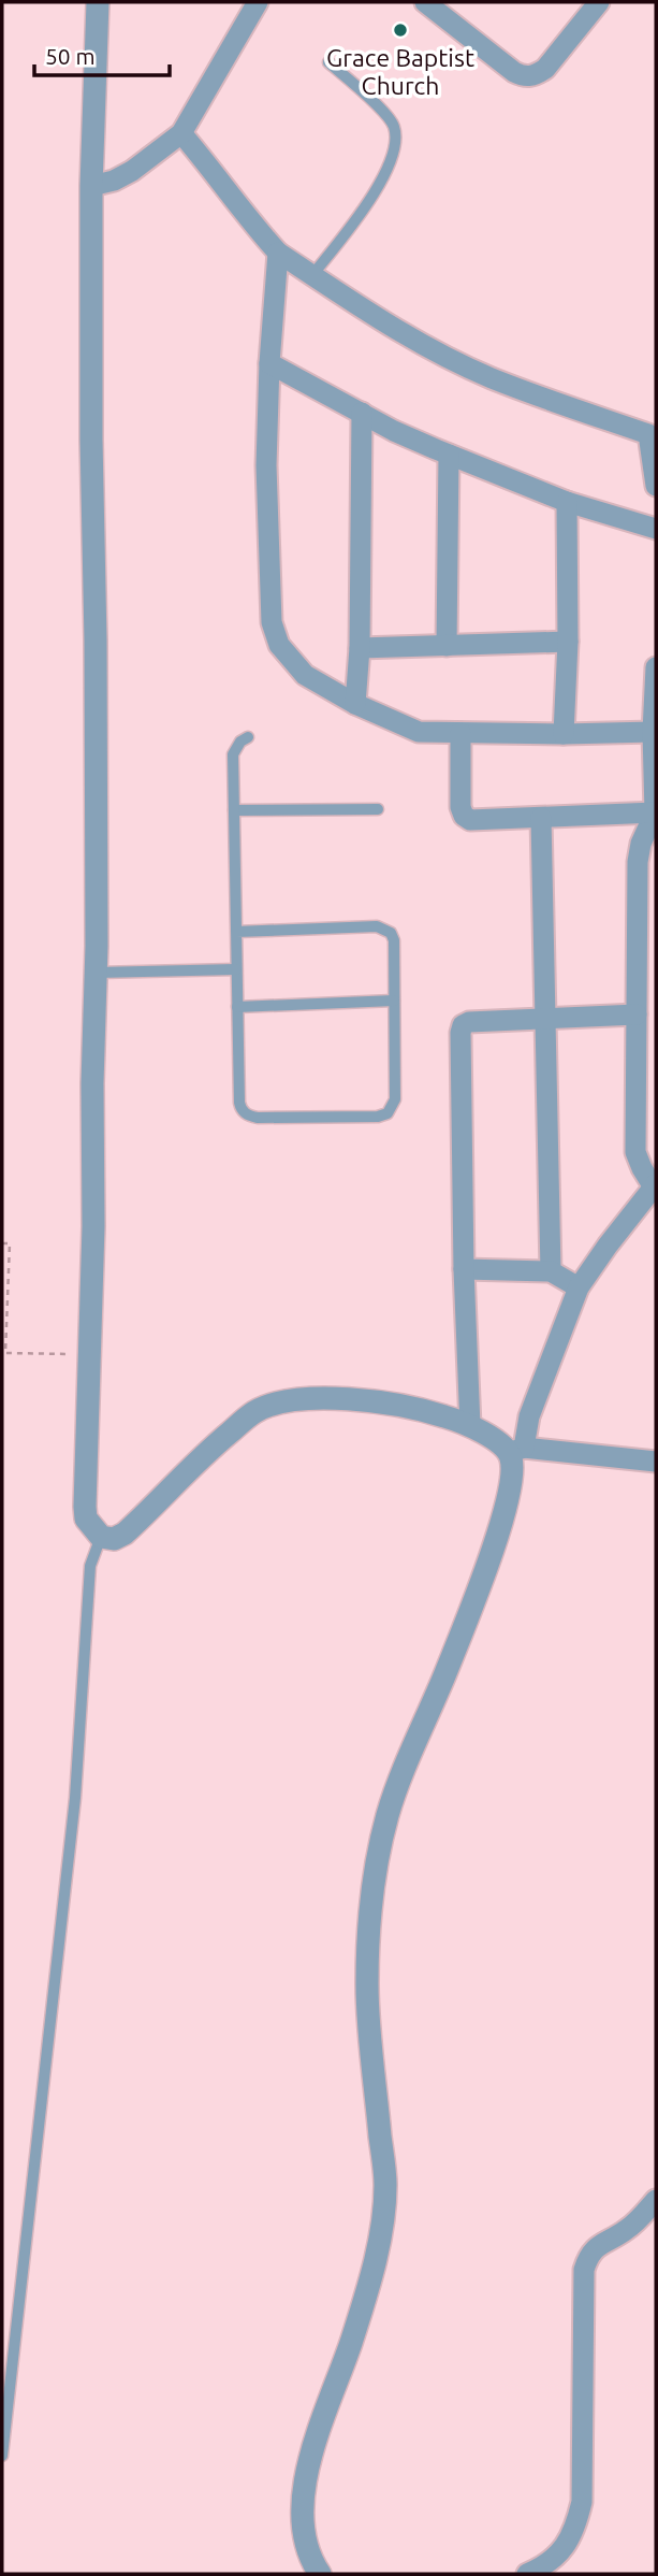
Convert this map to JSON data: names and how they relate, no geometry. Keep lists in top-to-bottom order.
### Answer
{
  "places": ["Grace Baptist Church"],
  "scale_bar": "50 m"
}
